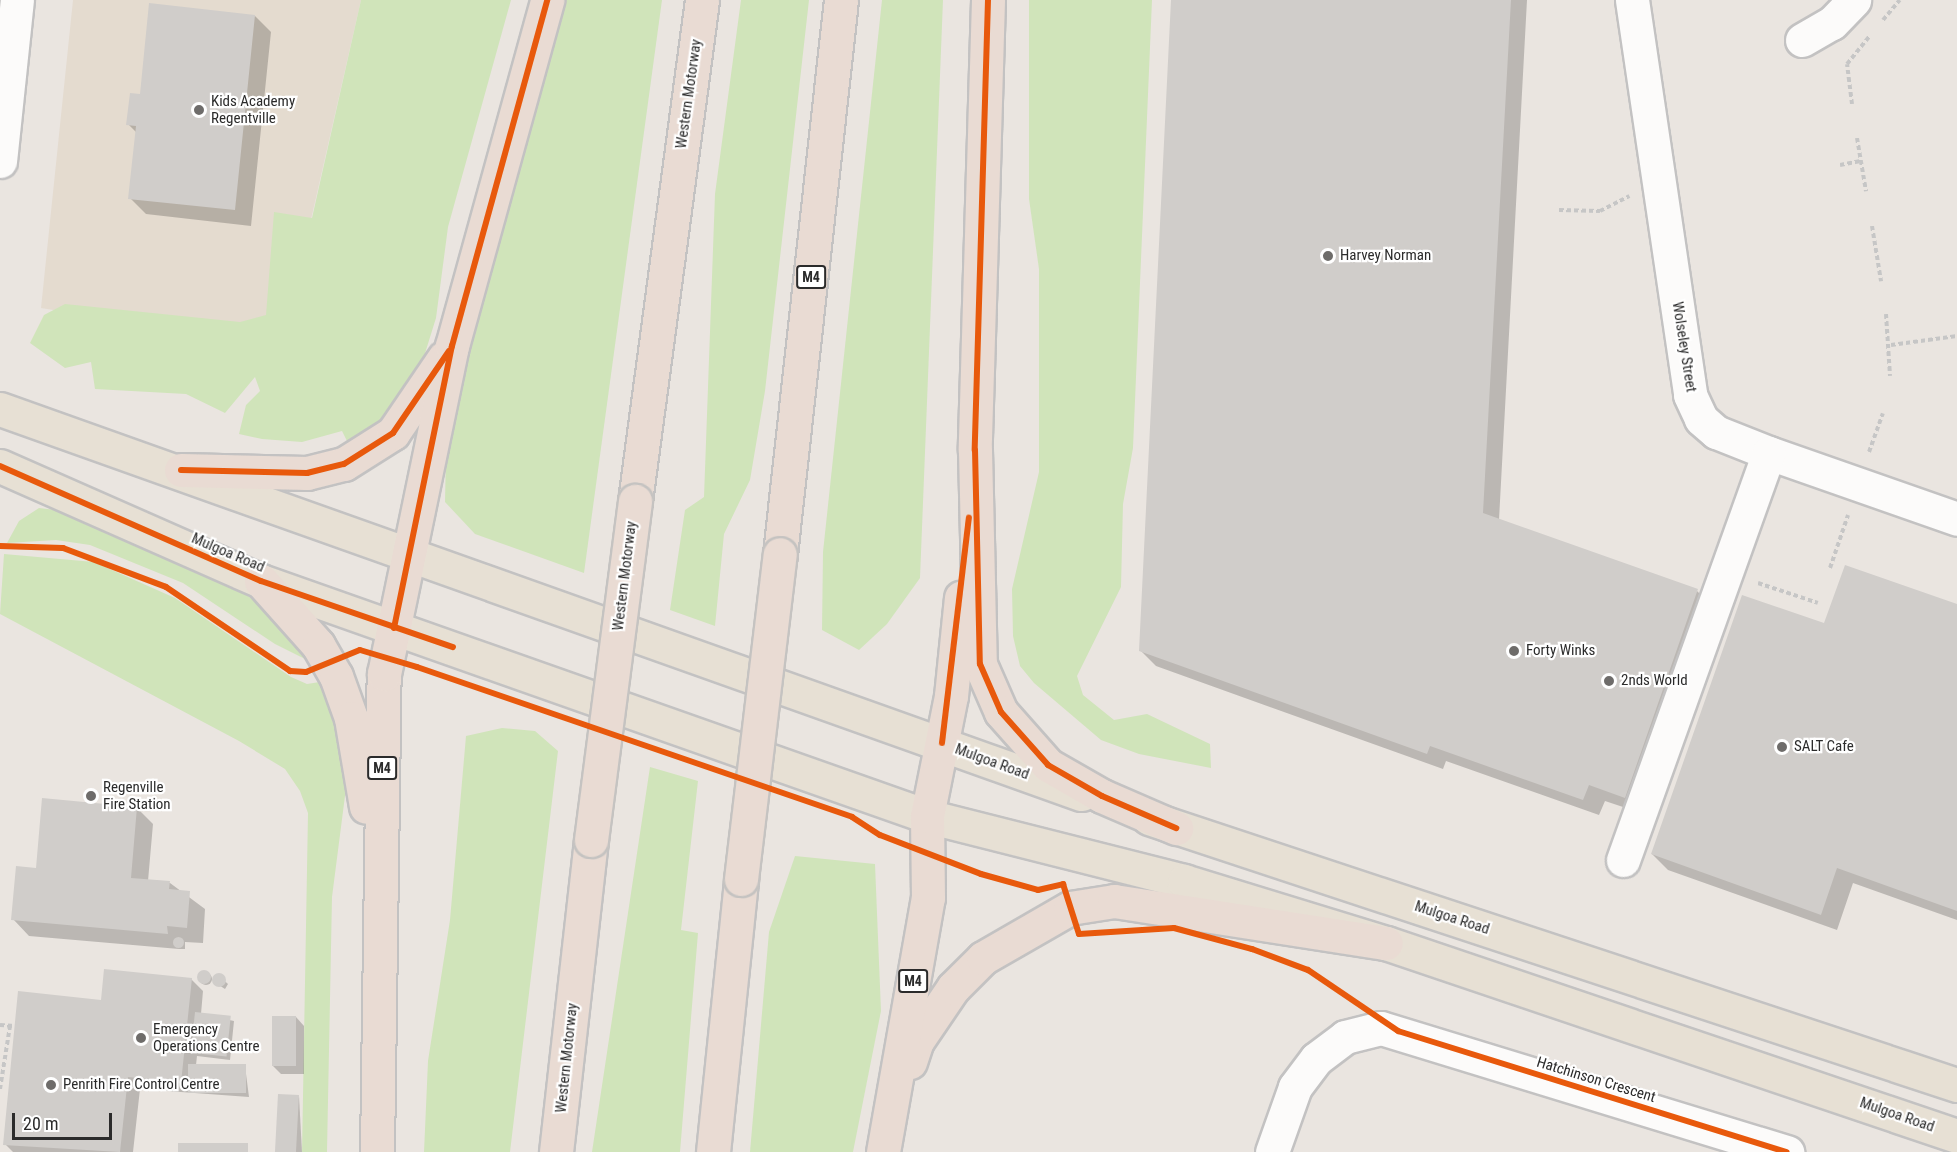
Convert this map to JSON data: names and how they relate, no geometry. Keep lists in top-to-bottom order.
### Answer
{
  "streets": {
    "highway": ["Western Motorway", "M4"],
    "main road": ["Mulgoa Road"],
    "street": ["Wolseley Street", "Hatchinson Crescent"]
  },
  "crossings": [
    ["M4", "Mulgoa Road"]
  ],
  "places": [
    "Kids Academy Regentville",
    "Harvey Norman",
    "Forty Winks",
    "2nds World",
    "SALT Cafe",
    "Regenville Fire Station",
    "Emergency Operations Centre",
    "Penrith Fire Control Centre"
  ],
  "scale_bar": "20 m"
}
